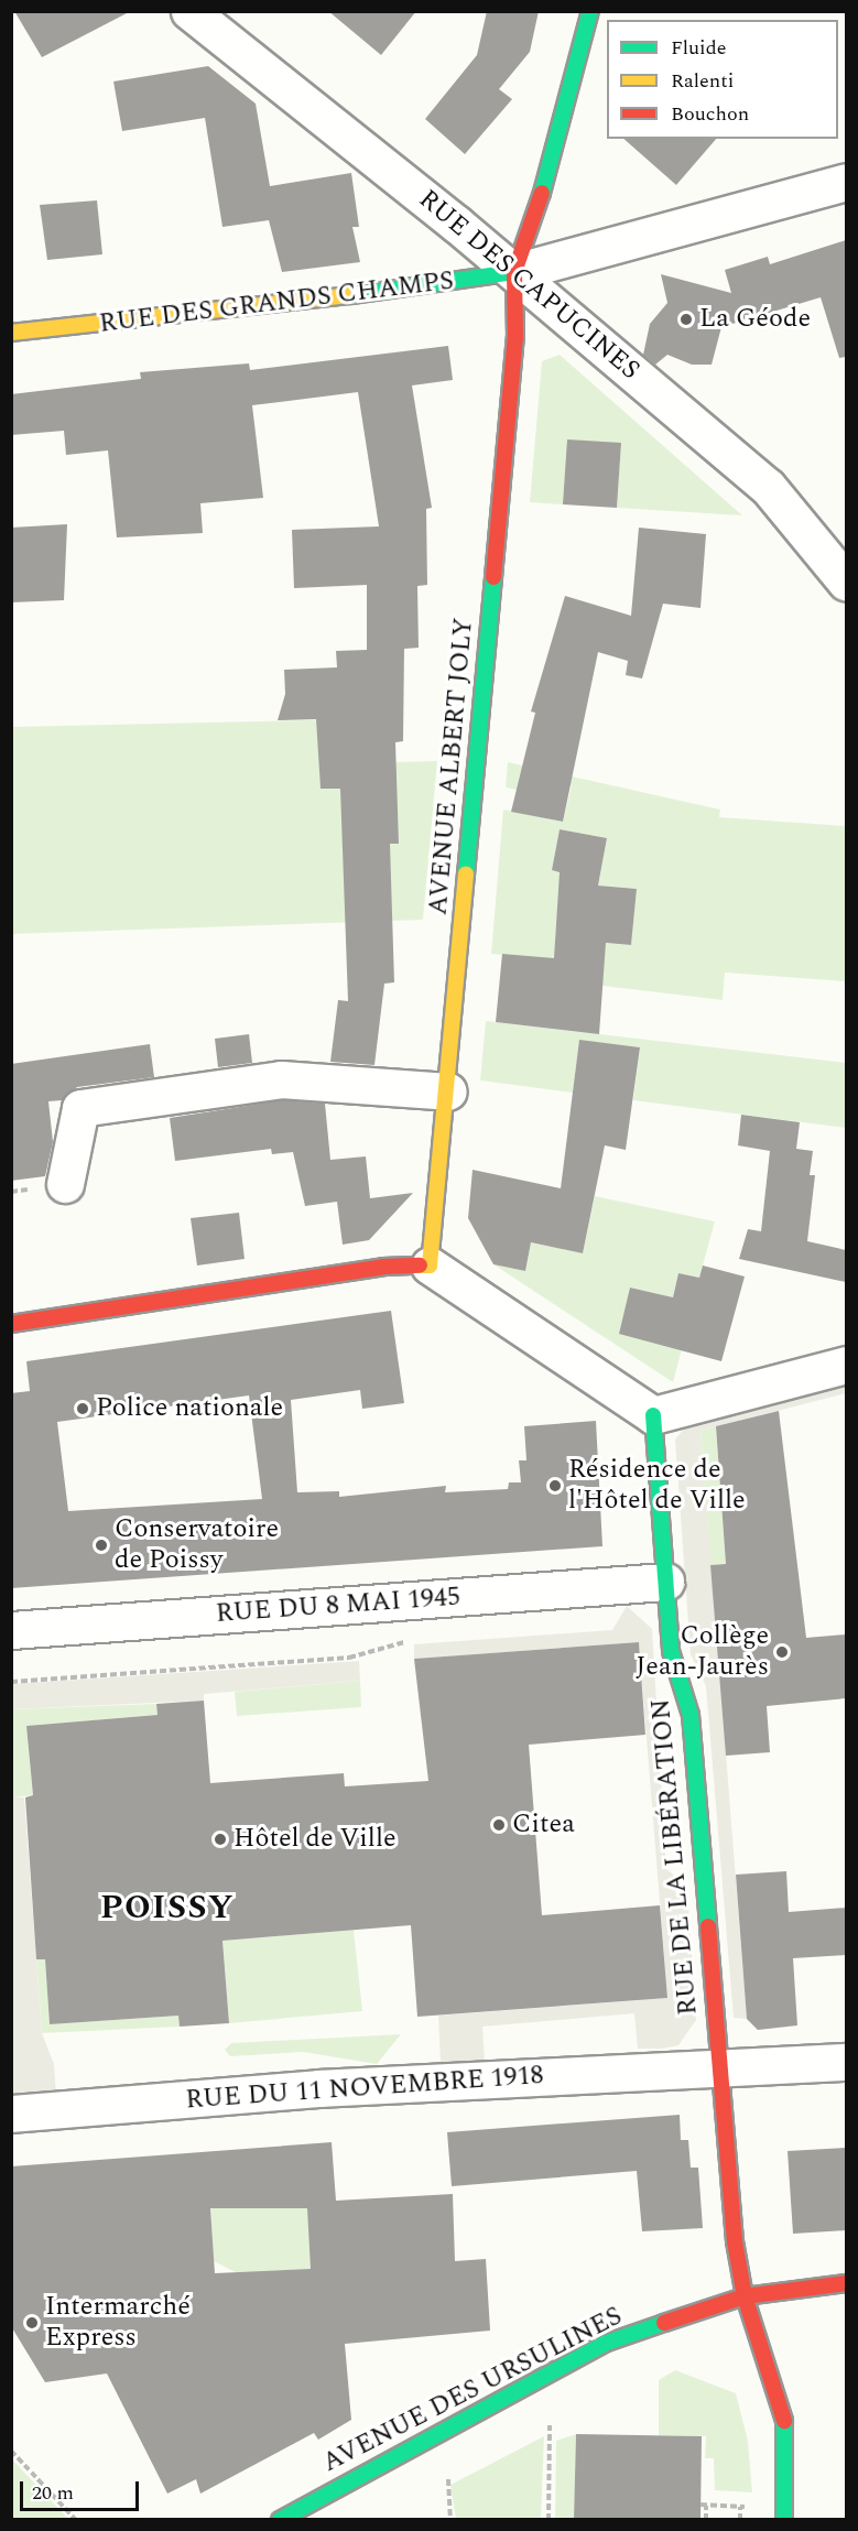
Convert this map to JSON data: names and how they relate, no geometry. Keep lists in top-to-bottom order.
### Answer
{
  "streets": {
    "street": [
      "RUE DES CAPUCINES",
      "RUE DES GRANDS CHAMPS",
      "AVENUE ALBERT JOLY",
      "RUE DU 8 MAI 1945",
      "RUE DE LA LIBÉRATION",
      "RUE DU 11 NOVEMBRE 1918",
      "AVENUE DES URSULINES"
    ]
  },
  "crossings": [
    ["RUE DES CAPUCINES", "RUE DES GRANDS CHAMPS"],
    ["RUE DES CAPUCINES", "AVENUE ALBERT JOLY"],
    ["RUE DES GRANDS CHAMPS", "AVENUE ALBERT JOLY"],
    ["RUE DU 8 MAI 1945", "RUE DE LA LIBÉRATION"],
    ["RUE DE LA LIBÉRATION", "RUE DU 11 NOVEMBRE 1918"],
    ["RUE DE LA LIBÉRATION", "AVENUE DES URSULINES"]
  ],
  "districts": ["POISSY"],
  "places": [
    "La Géode",
    "Police nationale",
    "Résidence de l'Hôtel de Ville",
    "Conservatoire de Poissy",
    "Collège Jean-Jaurès",
    "Citea",
    "Hôtel de Ville",
    "Intermarché Express"
  ],
  "legend": ["Fluide", "Ralenti", "Bouchon"],
  "scale_bar": "20 m"
}
